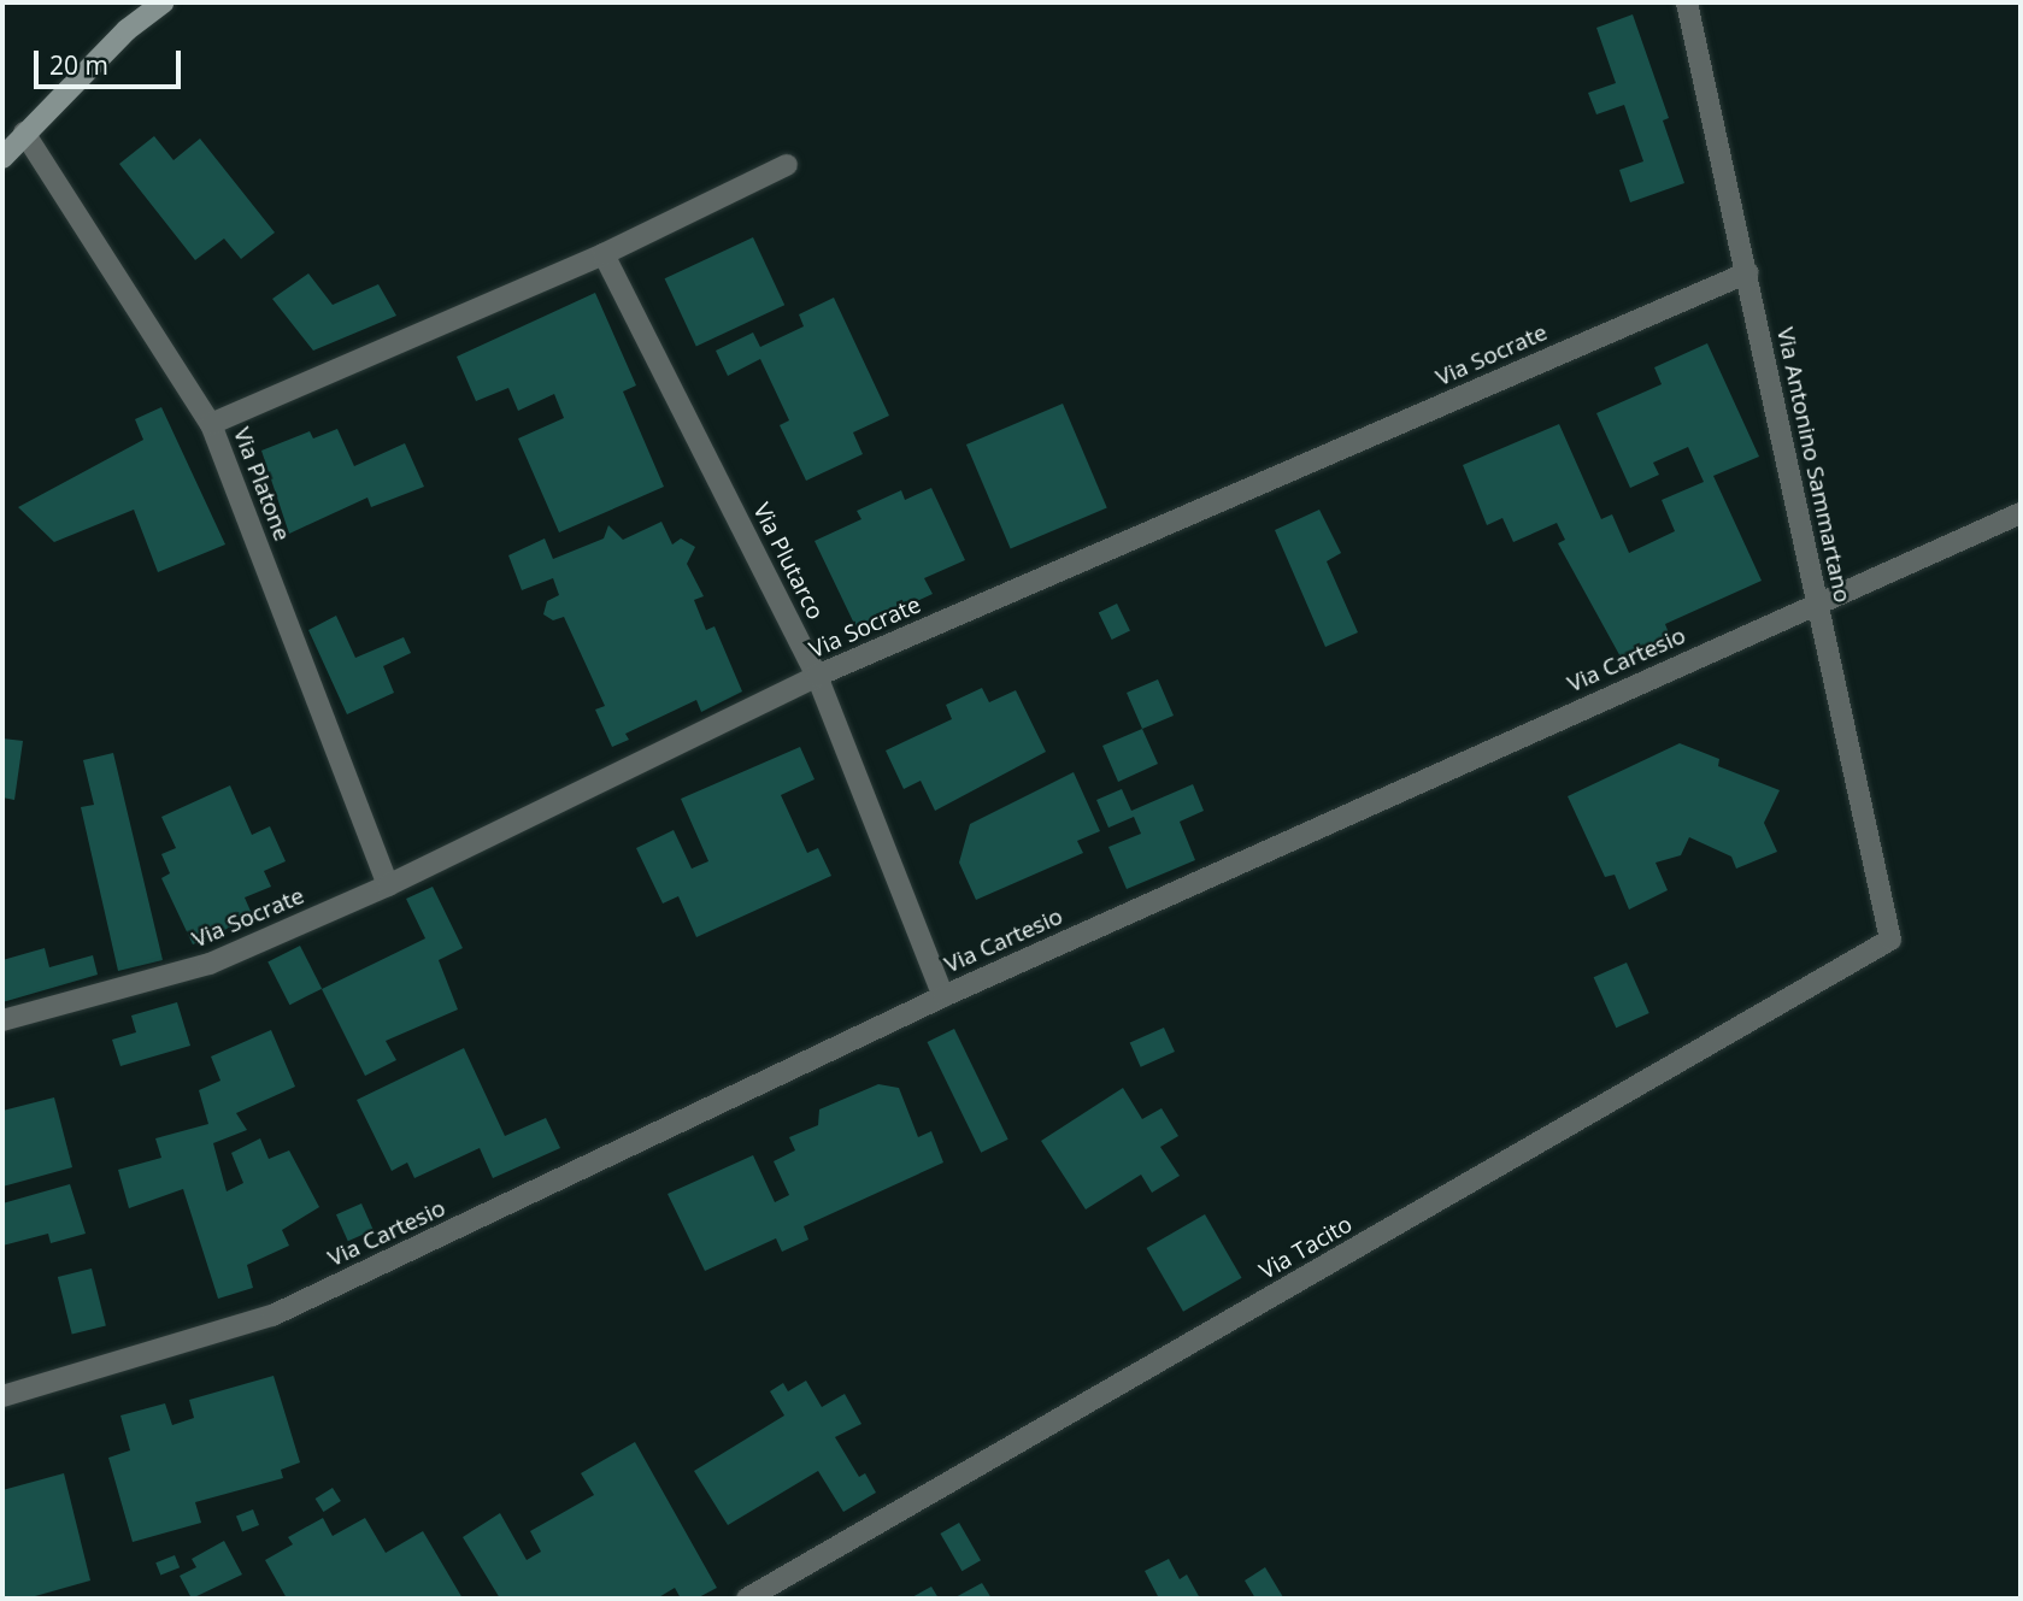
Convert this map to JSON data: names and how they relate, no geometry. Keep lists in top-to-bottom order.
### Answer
{
  "streets": {
    "street": [
      "Via Socrate",
      "Via Antonino Sammartano",
      "Via Platone",
      "Via Plutarco",
      "Via Cartesio",
      "Via Tacito"
    ]
  },
  "crossings": [
    ["Via Socrate", "Via Antonino Sammartano"],
    ["Via Socrate", "Via Platone"],
    ["Via Socrate", "Via Plutarco"],
    ["Via Antonino Sammartano", "Via Cartesio"],
    ["Via Antonino Sammartano", "Via Tacito"],
    ["Via Plutarco", "Via Cartesio"]
  ],
  "scale_bar": "20 m"
}
